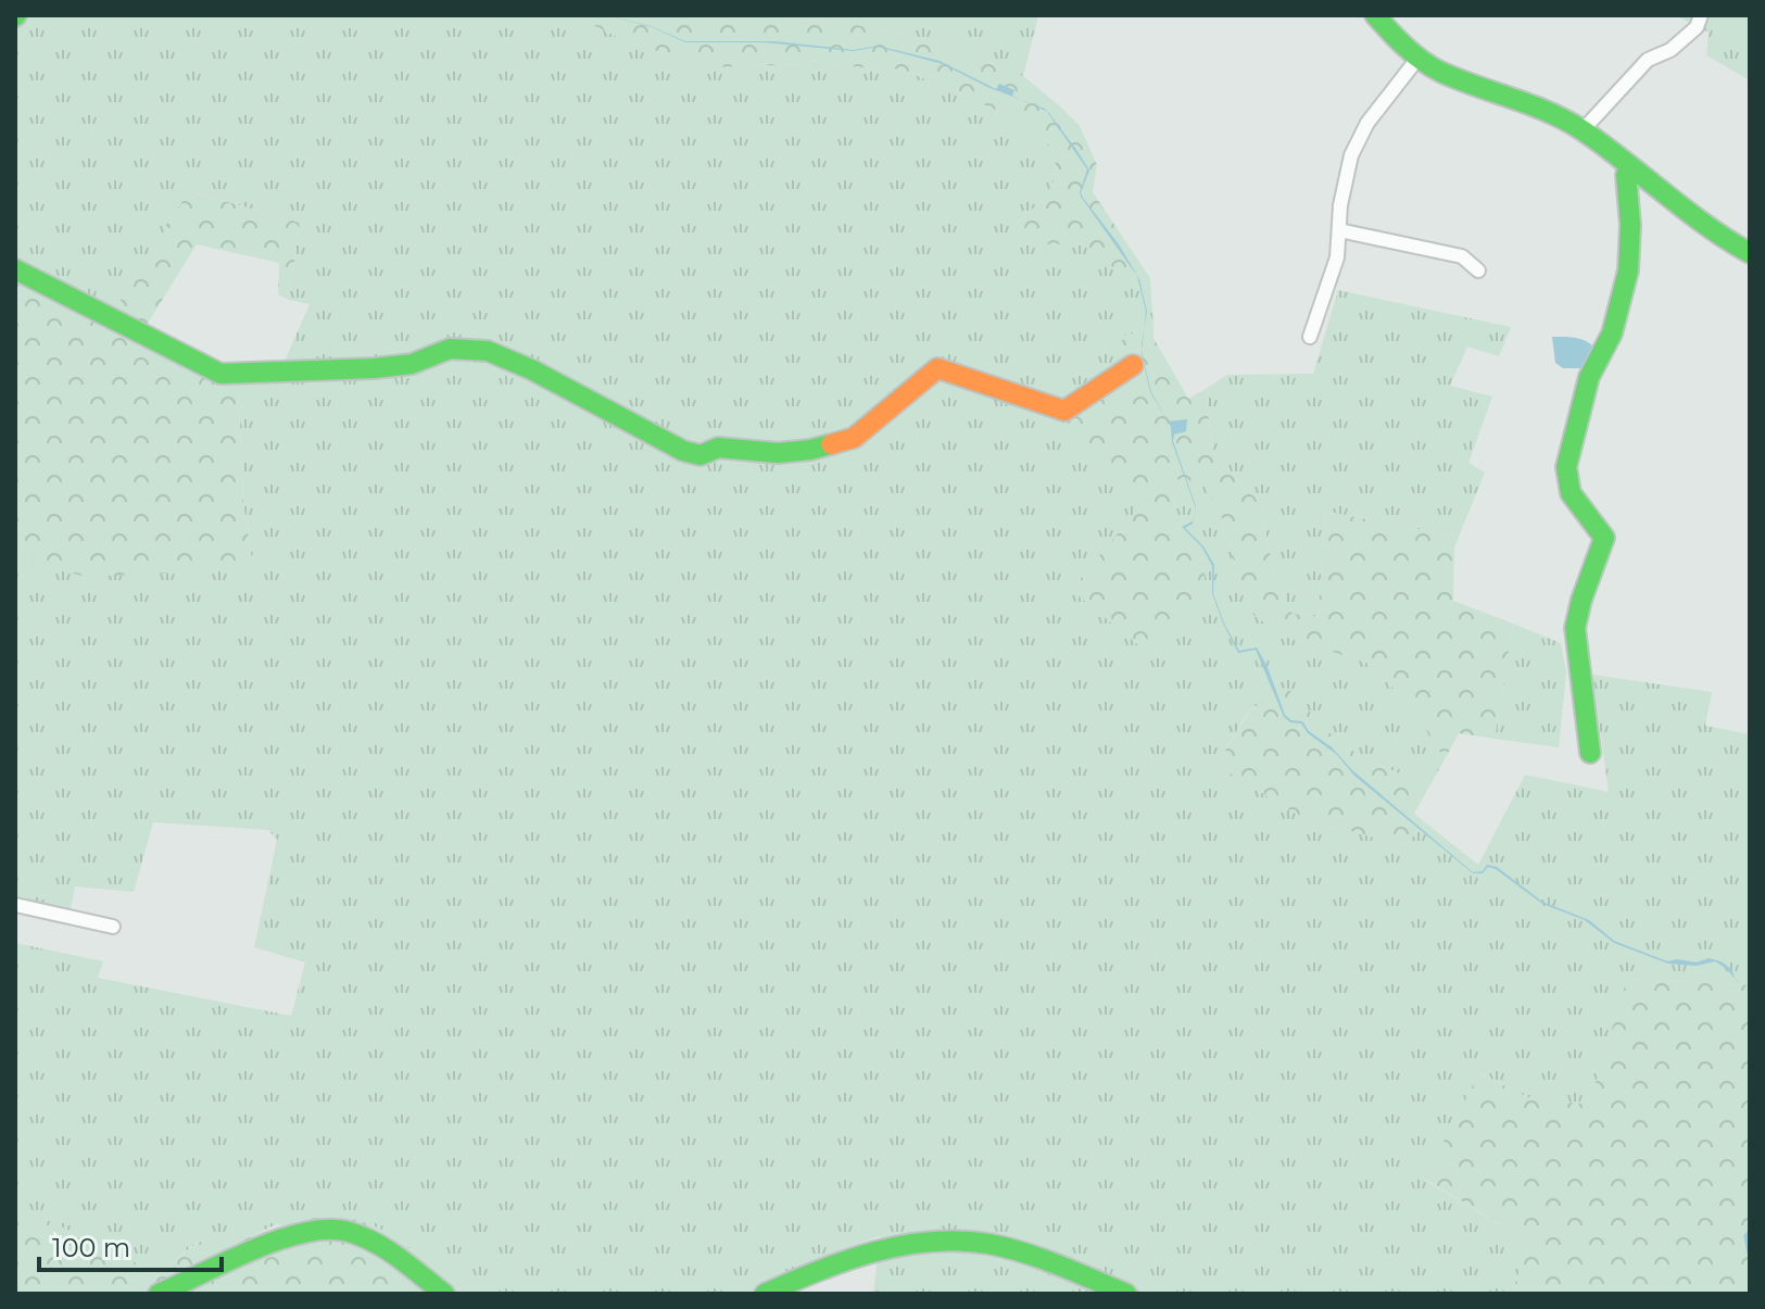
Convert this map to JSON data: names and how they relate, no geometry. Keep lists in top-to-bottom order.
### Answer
{
  "scale_bar": "100 m"
}
